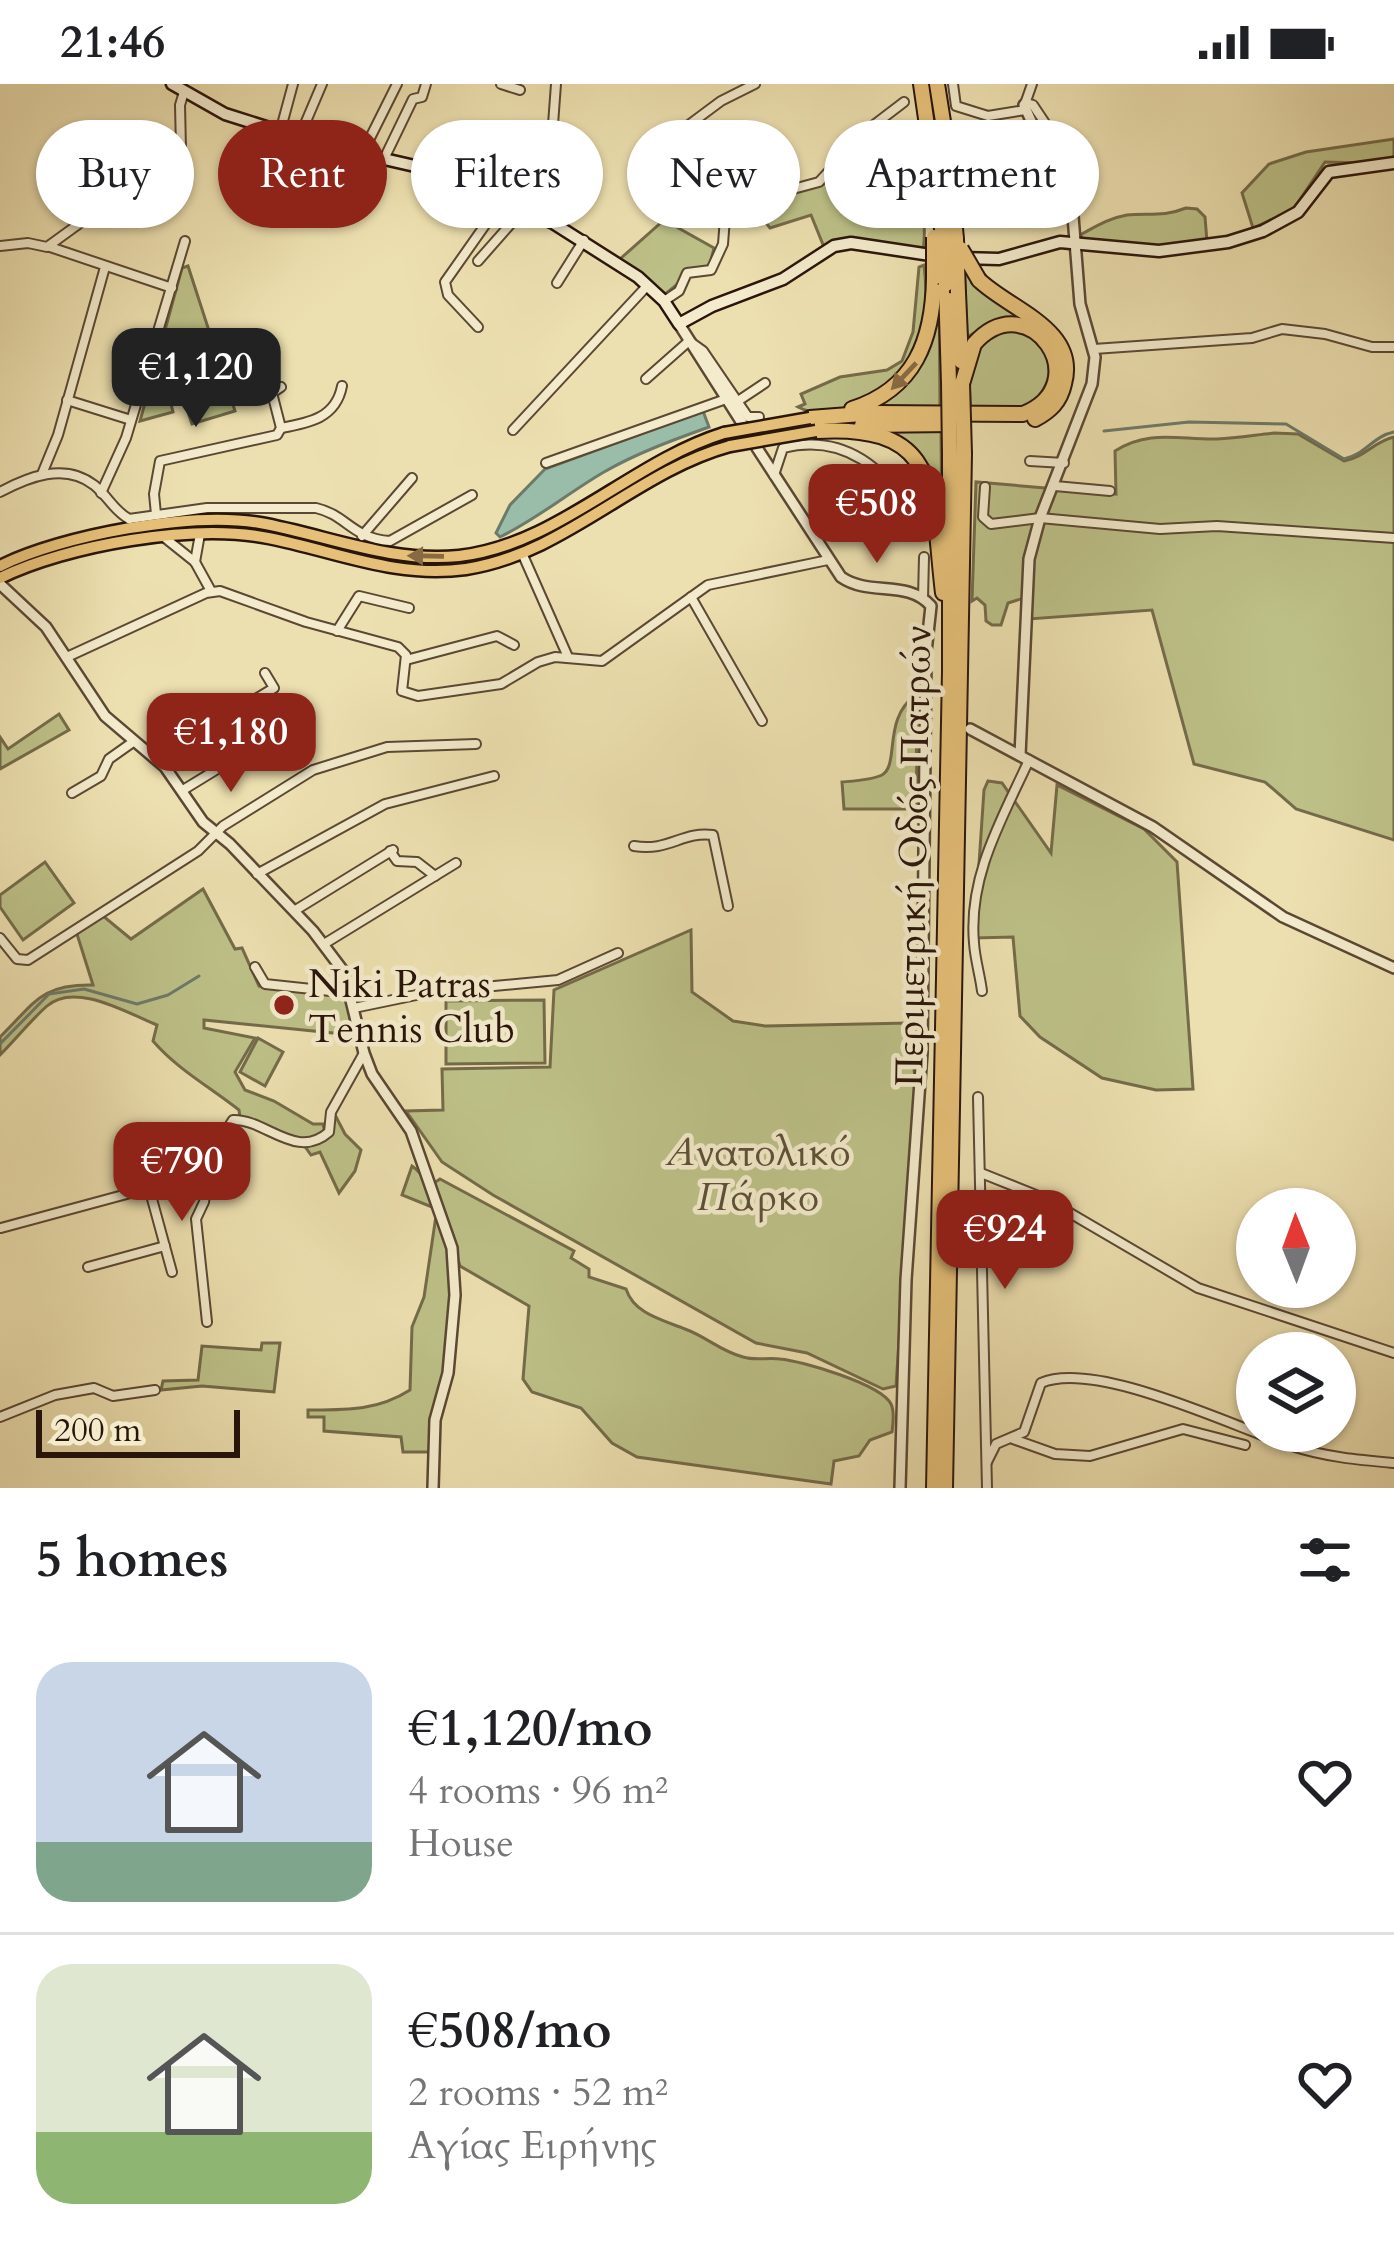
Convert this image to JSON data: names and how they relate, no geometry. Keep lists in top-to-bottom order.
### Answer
{
  "streets": {
    "highway": ["Περιμετρική Οδός Πατρών"]
  },
  "parks": ["Ανατολικό Πάρκο"],
  "places": ["Niki Patras Tennis Club"],
  "scale_bar": "200 m",
  "north": "top",
  "page": {
    "status": "21:46",
    "chip": [
      "Buy",
      "Rent",
      "Filters",
      "New",
      "Apartment"
    ],
    "price": [
      "€1,120",
      "€508",
      "€1,180",
      "€790",
      "€924"
    ],
    "scale": "200 m",
    "heading": "5 homes",
    "list": [
      {
        "name": "€1,120/mo",
        "note": "4 rooms · 96 m² · House"
      },
      {
        "name": "€508/mo",
        "note": "2 rooms · 52 m² · Αγίας Ειρήνης"
      }
    ]
  }
}
